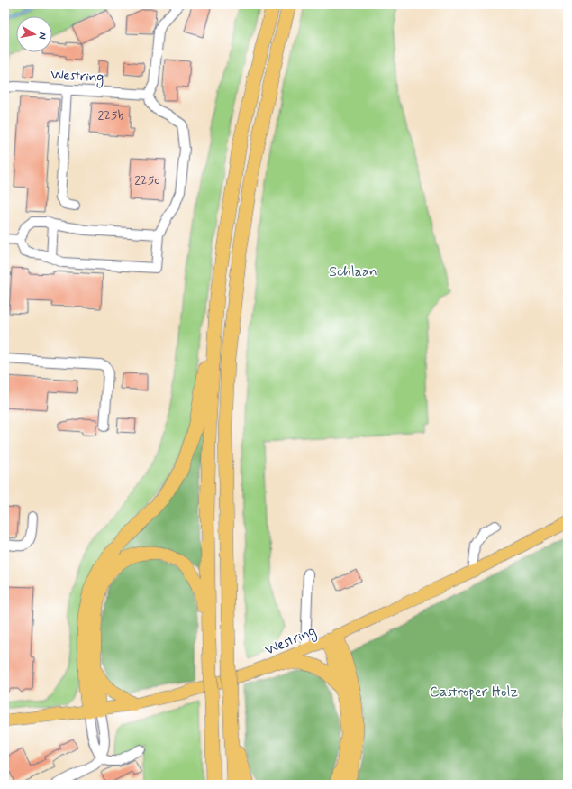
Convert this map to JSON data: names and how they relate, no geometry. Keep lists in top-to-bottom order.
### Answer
{
  "streets": {
    "main road": ["Westring"]
  },
  "parks": ["Schlaan", "Castroper Holz"],
  "house_numbers": ["225b", "225c"],
  "north": "right"
}
